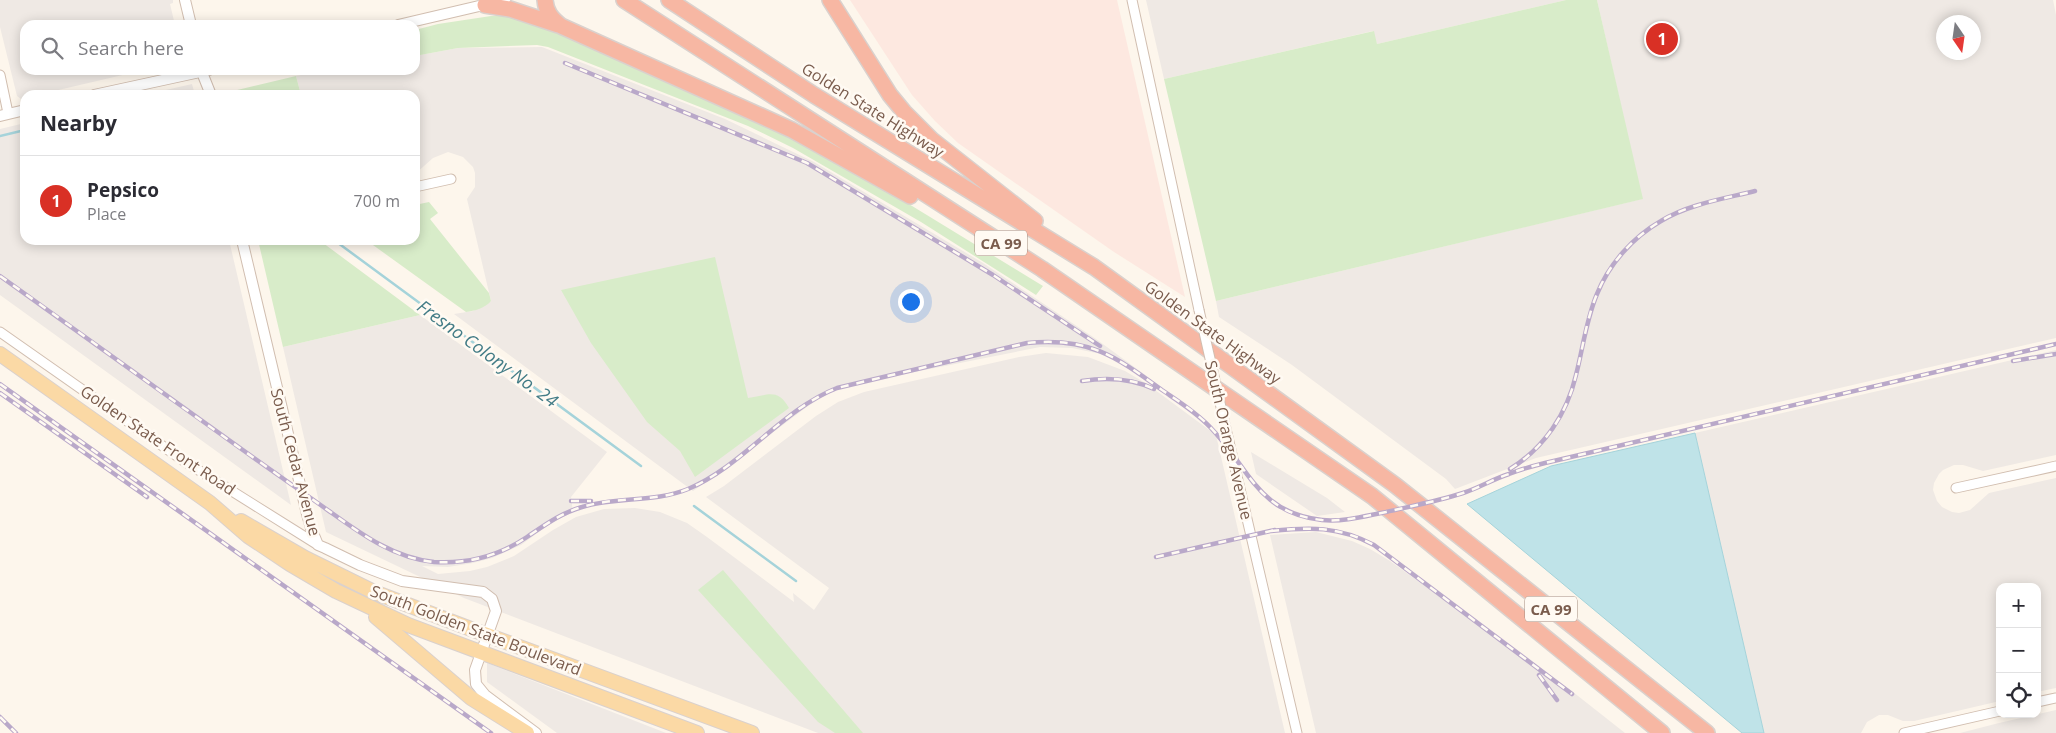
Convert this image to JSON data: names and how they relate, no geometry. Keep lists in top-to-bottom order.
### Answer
{
  "streets": {
    "highway": ["Golden State Highway", "CA 99"],
    "main road": ["South Golden State Boulevard"],
    "street": ["Golden State Front Road", "South Orange Avenue", "South Cedar Avenue"]
  },
  "crossings": [
    ["Golden State Front Road", "South Cedar Avenue"],
    ["South Cedar Avenue", "South Golden State Boulevard"]
  ],
  "water": ["Fresno Colony No. 24"],
  "north": "bottom",
  "page": {
    "search": "Search here",
    "pins": "1",
    "heading": "Nearby",
    "list": [
      {
        "mark": "1",
        "name": "Pepsico",
        "note": "Place",
        "value": "700 m"
      }
    ],
    "map_buttons": ["+", "−"]
  }
}
